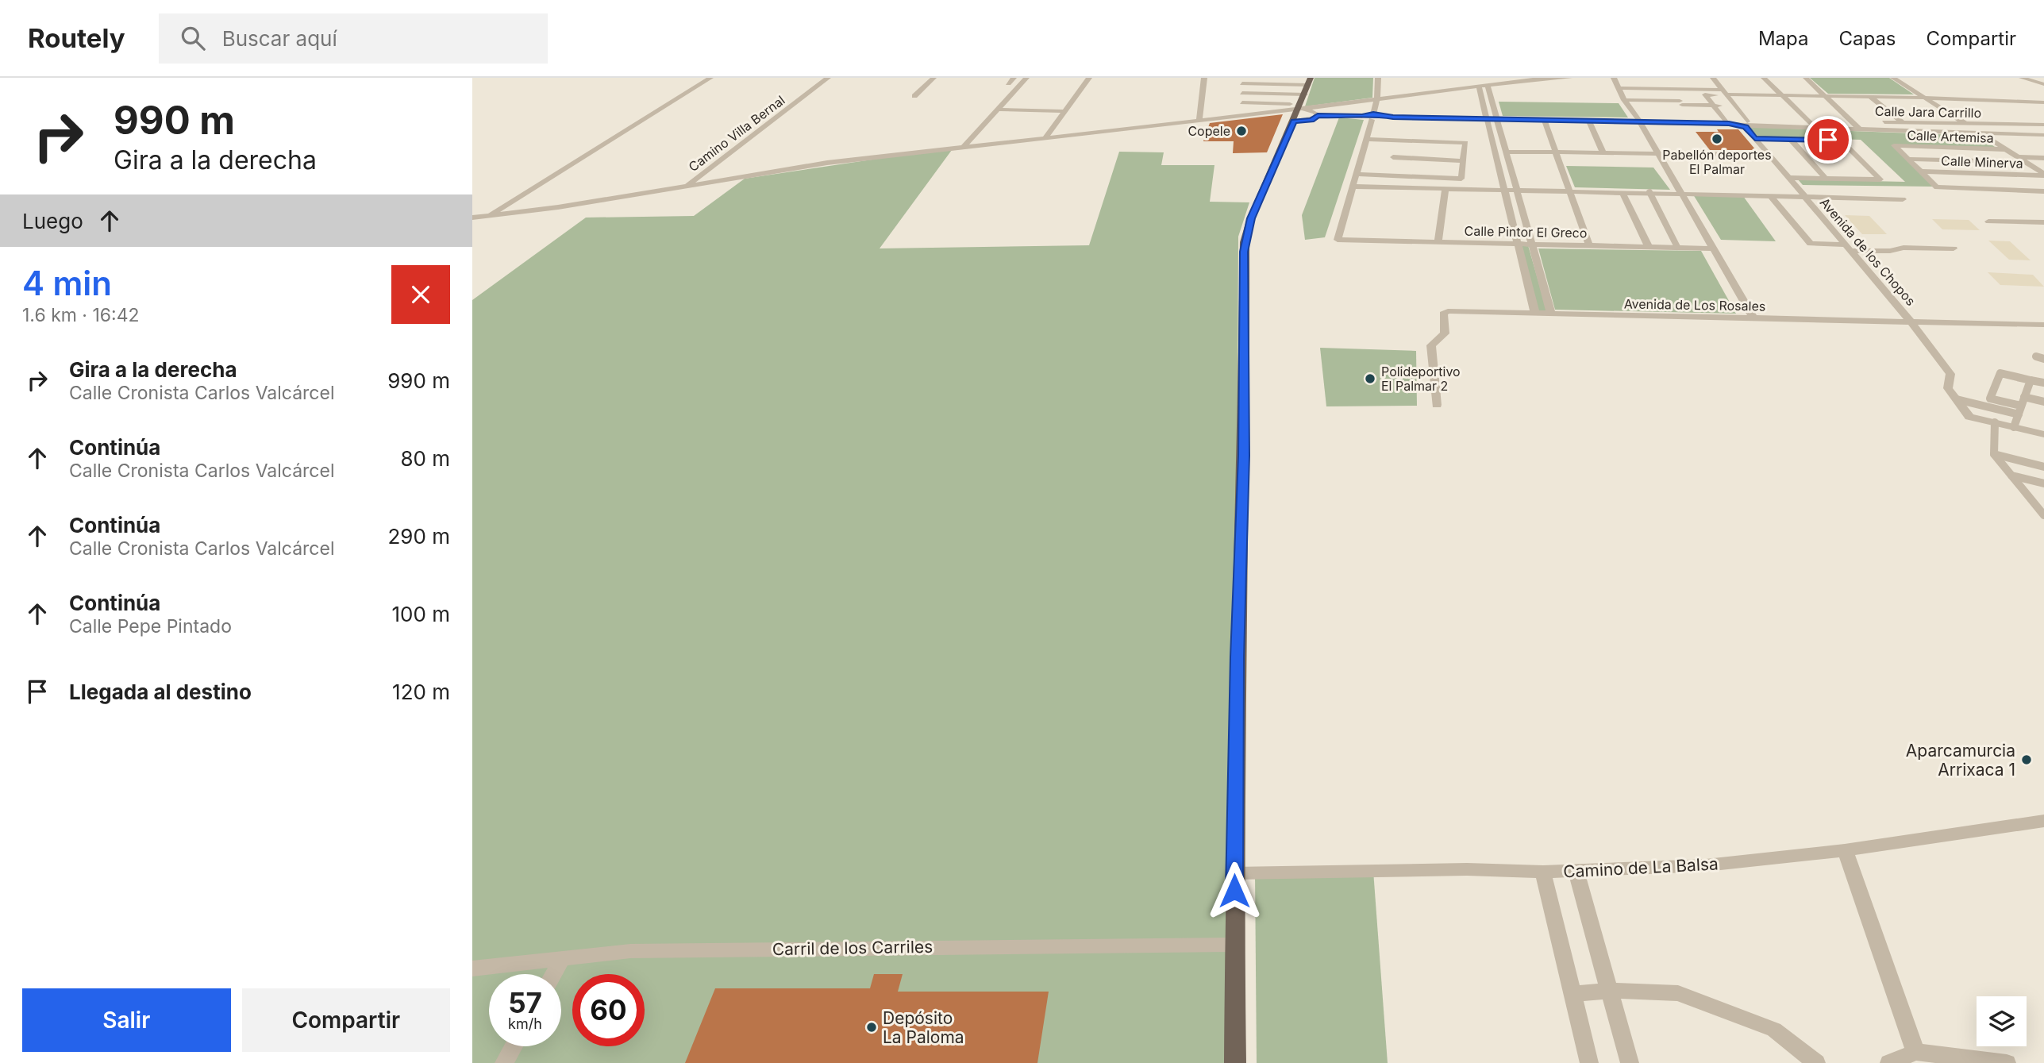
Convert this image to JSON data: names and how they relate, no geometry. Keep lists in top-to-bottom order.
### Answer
{
  "streets": {
    "street": [
      "Calle Jara Carrillo",
      "Camino Villa Bernal",
      "Calle Artemisa",
      "Calle Minerva",
      "Calle Pintor El Greco",
      "Avenida de los Chopos",
      "Avenida de Los Rosales",
      "Camino de La Balsa",
      "Carril de los Carriles"
    ]
  },
  "crossings": [
    ["Calle Jara Carrillo", "Calle Artemisa"],
    ["Calle Jara Carrillo", "Avenida de los Chopos"],
    ["Calle Artemisa", "Avenida de los Chopos"],
    ["Avenida de los Chopos", "Avenida de Los Rosales"]
  ],
  "places": [
    "Copele",
    "Pabellón deportes El Palmar",
    "Polideportivo El Palmar 2",
    "Aparcamurcia Arrixaca 1",
    "Depósito La Paloma"
  ],
  "page": {
    "header": "Routely",
    "search": "Buscar aquí",
    "nav": ["Mapa", "Capas", "Compartir"],
    "turn": ["990 m", "Gira a la derecha"],
    "then": "Luego",
    "heading": ["4 min", "1.6 km · 16:42"],
    "list": [
      {
        "name": "Gira a la derecha",
        "note": "Calle Cronista Carlos Valcárcel",
        "value": "990 m"
      },
      {
        "name": "Continúa",
        "note": "Calle Cronista Carlos Valcárcel",
        "value": "80 m"
      },
      {
        "name": "Continúa",
        "note": "Calle Cronista Carlos Valcárcel",
        "value": "290 m"
      },
      {
        "name": "Continúa",
        "note": "Calle Pepe Pintado",
        "value": "100 m"
      },
      {
        "name": "Llegada al destino",
        "value": "120 m"
      }
    ],
    "speed": "57 km/h",
    "limit": "60",
    "buttons": ["Salir", "Compartir"]
  }
}
